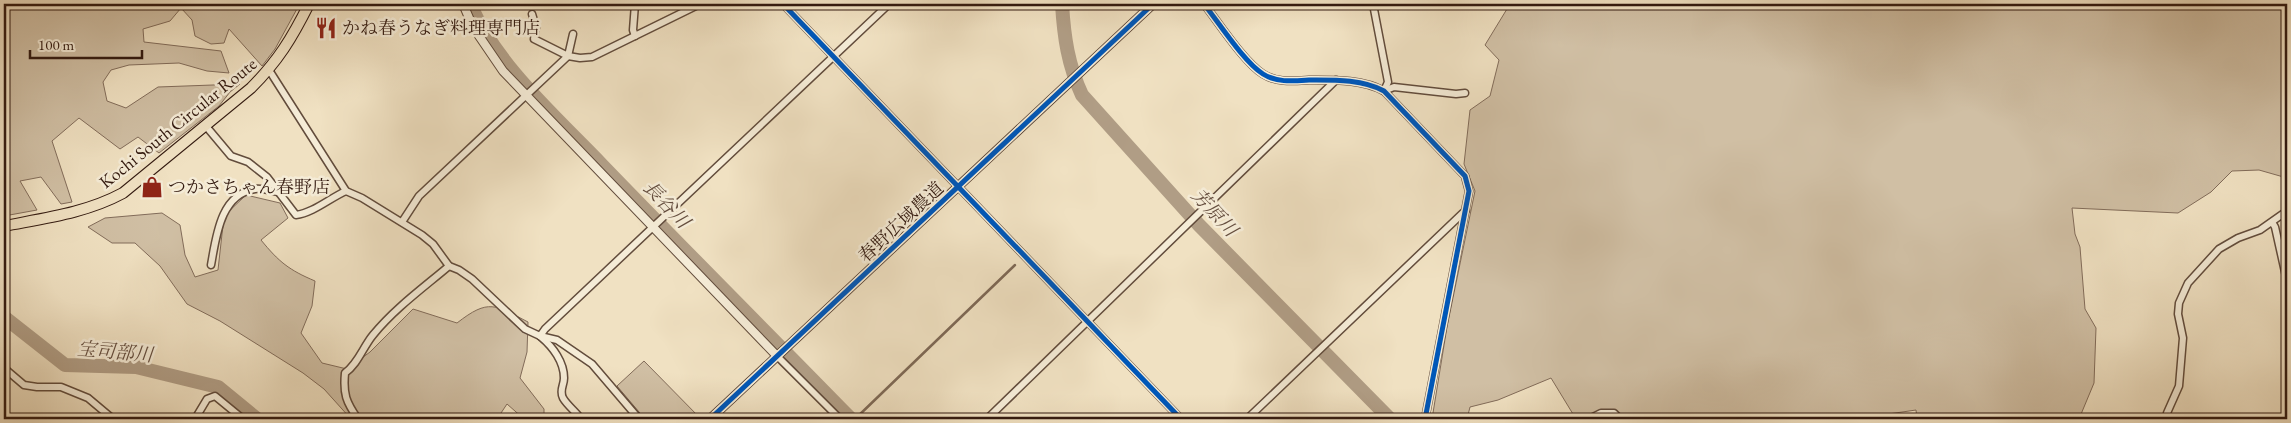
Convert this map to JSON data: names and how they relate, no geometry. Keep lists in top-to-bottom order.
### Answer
{
  "streets": {
    "main road": ["Kochi South Circular Route"],
    "street": ["春野広域農道"]
  },
  "water": ["長谷川", "芳原川", "宝司部川"],
  "places": {
    "restaurant": ["かね春うなぎ料理専門店"],
    "shop": ["つかさちゃん春野店"]
  },
  "scale_bar": "100 m"
}
